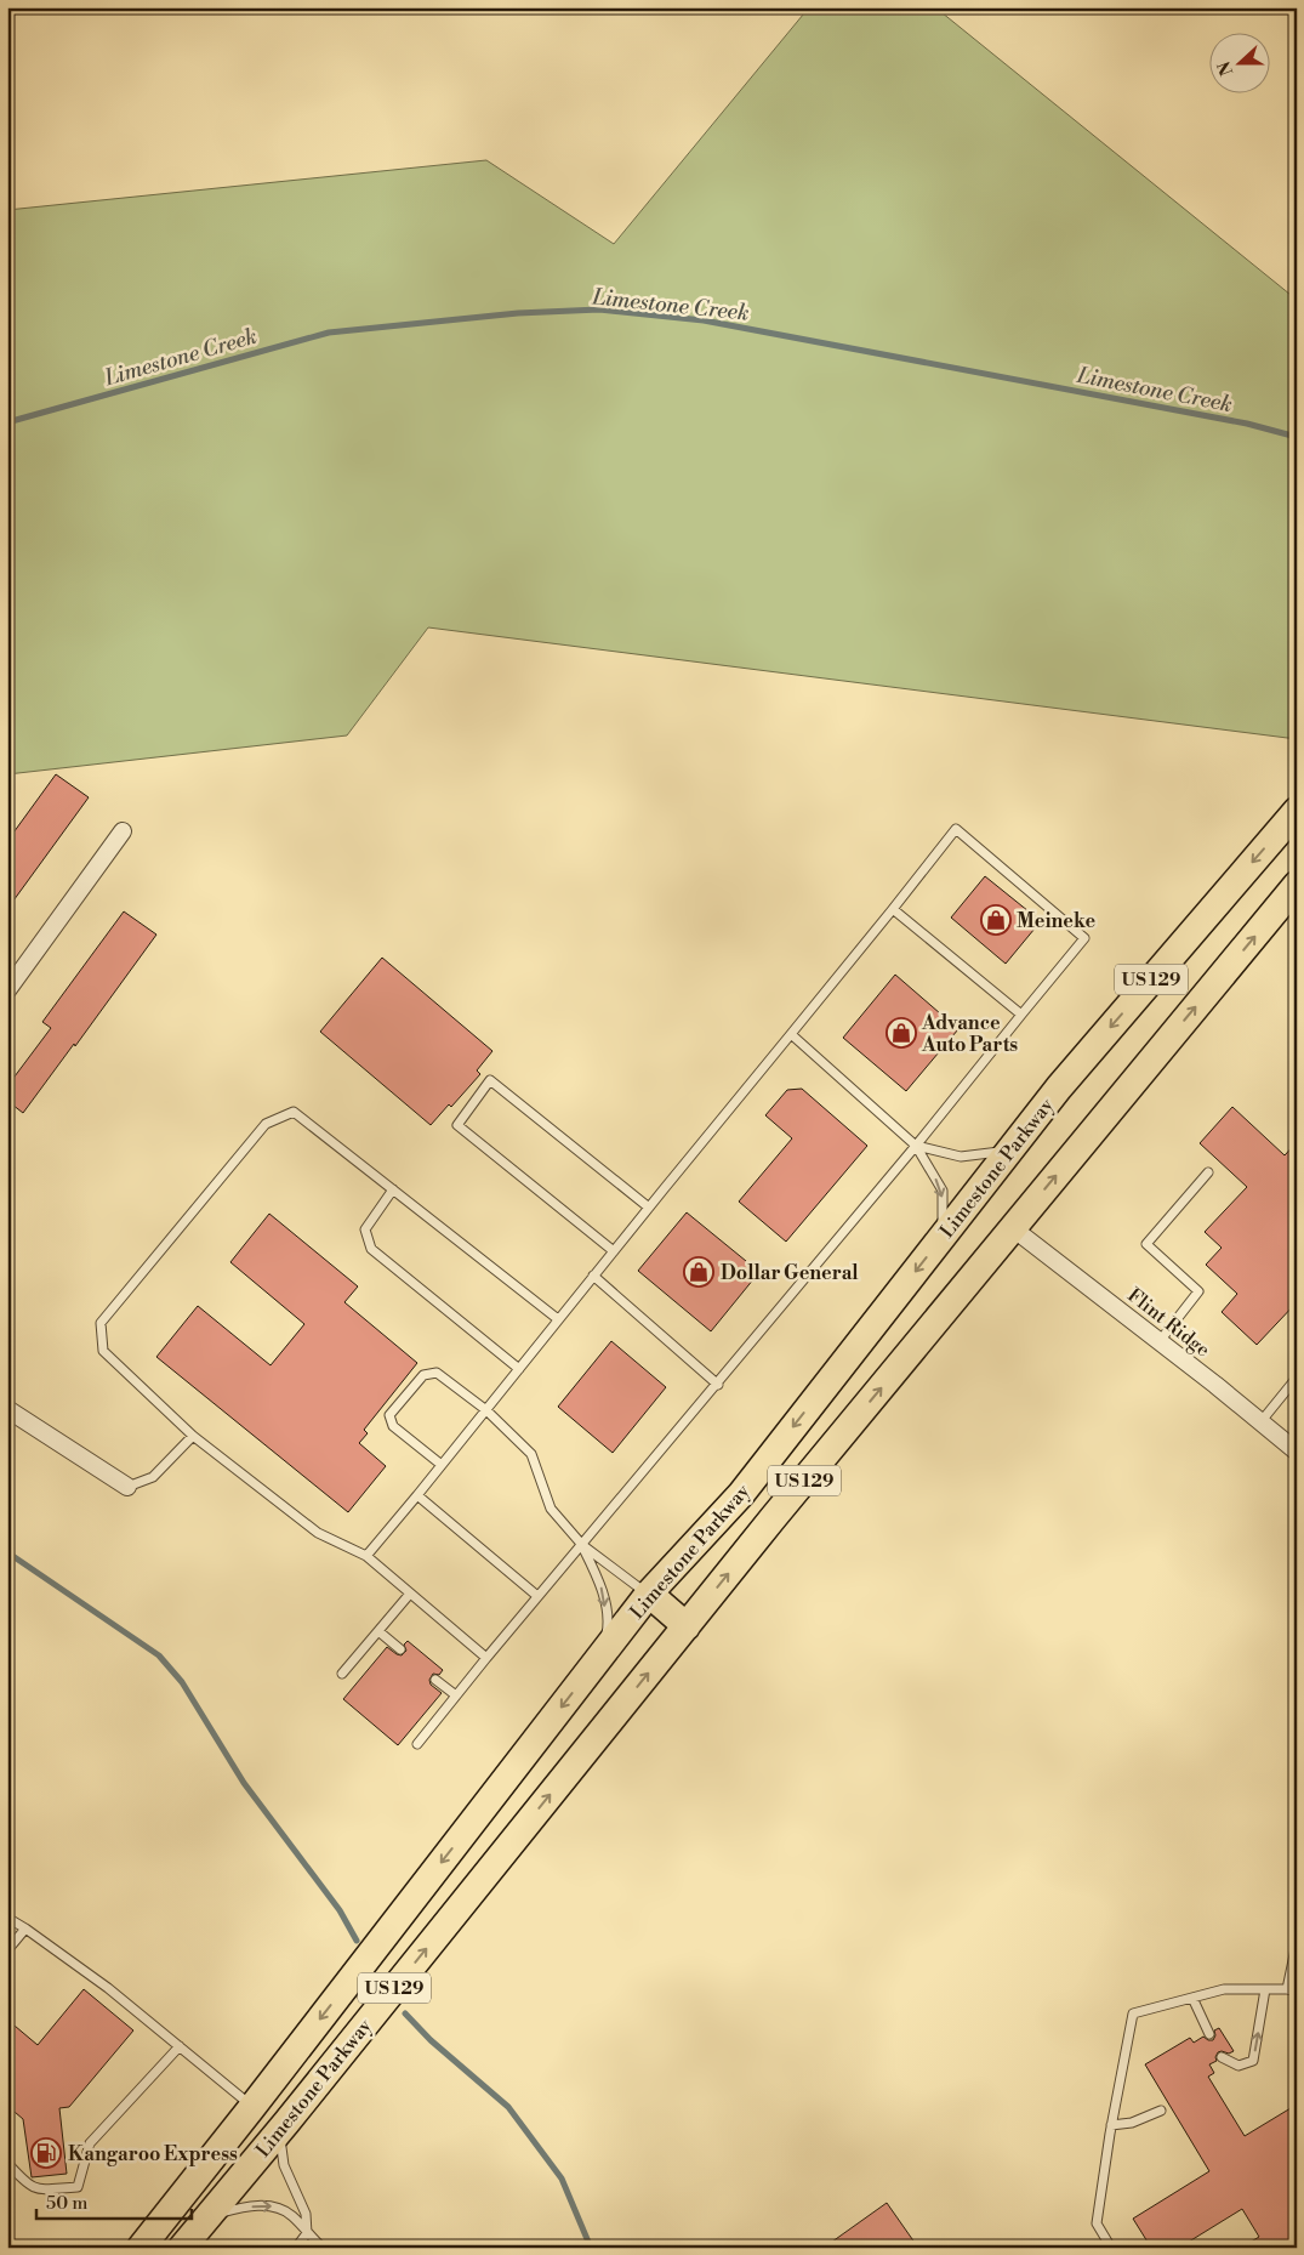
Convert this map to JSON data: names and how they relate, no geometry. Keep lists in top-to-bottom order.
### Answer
{
  "streets": {
    "main road": ["US 129", "Limestone Parkway"],
    "street": ["Flint Ridge"]
  },
  "crossings": [
    ["Limestone Parkway", "Flint Ridge"]
  ],
  "water": ["Limestone Creek"],
  "places": {
    "shop": ["Meineke", "Advance Auto Parts", "Dollar General"],
    "fuel station": ["Kangaroo Express"]
  },
  "scale_bar": "50 m",
  "north": "left"
}
